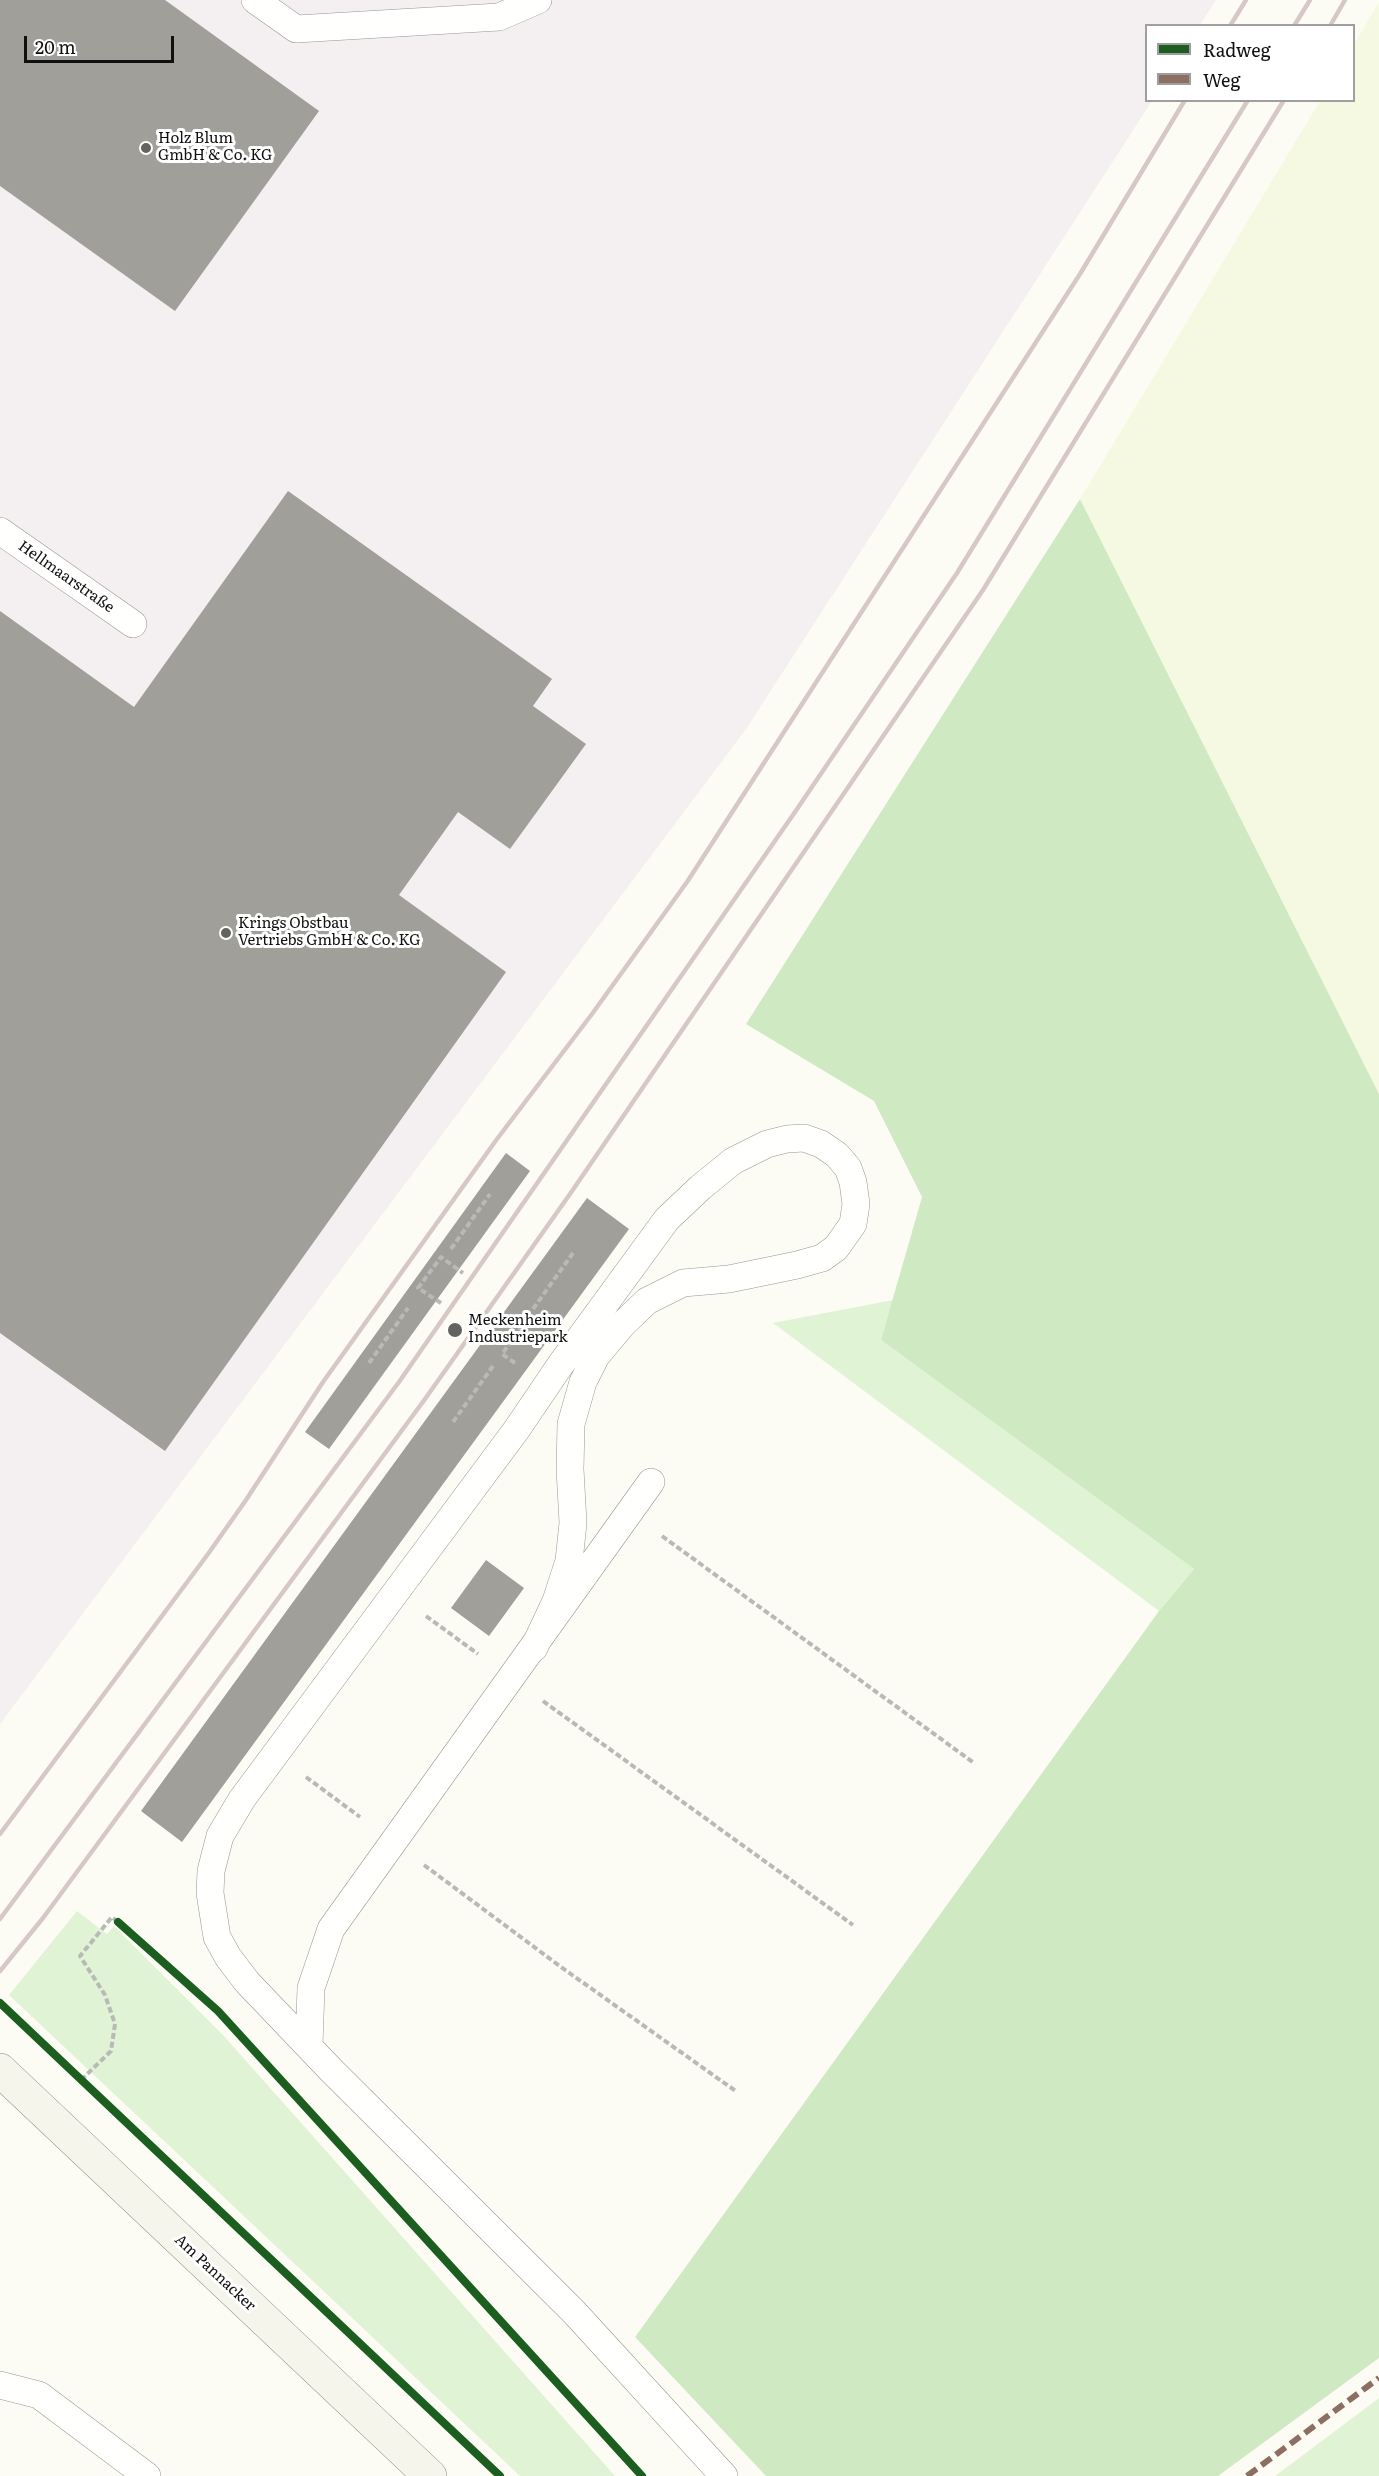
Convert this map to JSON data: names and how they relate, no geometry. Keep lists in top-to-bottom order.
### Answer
{
  "streets": {
    "main road": ["Am Pannacker"],
    "lane": ["Hellmaarstraße"]
  },
  "places": ["Holz Blum GmbH & Co. KG", "Krings Obstbau Vertriebs GmbH & Co. KG", "Meckenheim Industriepark"],
  "legend": ["Radweg", "Weg"],
  "scale_bar": "20 m"
}
